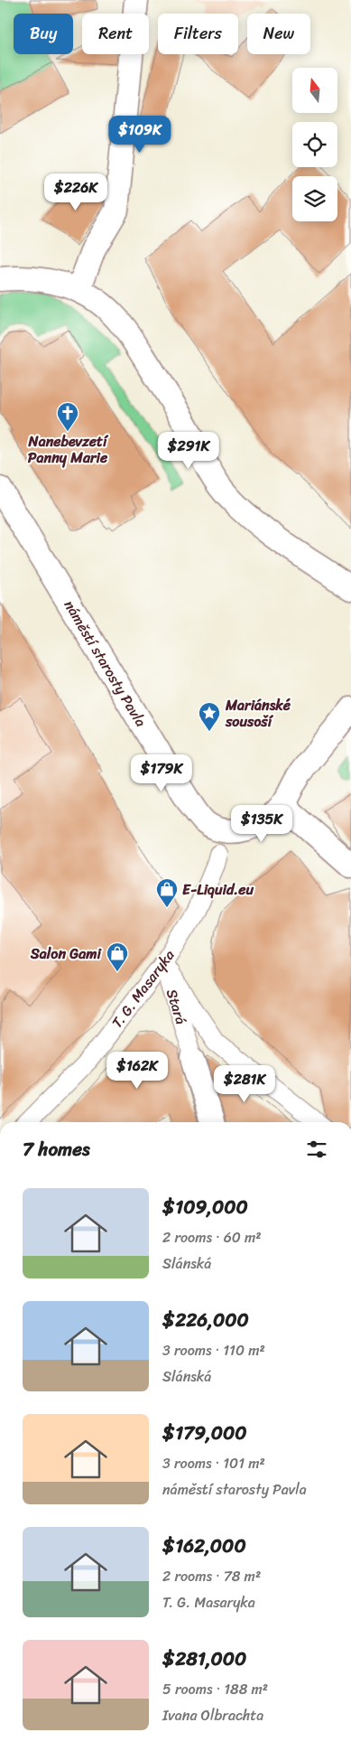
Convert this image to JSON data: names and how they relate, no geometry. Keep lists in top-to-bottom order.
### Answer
{
  "streets": {
    "street": ["náměstí starosty Pavla", "T. G. Masaryka", "Stará"]
  },
  "crossings": [
    ["T. G. Masaryka", "Stará"]
  ],
  "places": {
    "church": ["Nanebevzetí Panny Marie"],
    "place": ["Mariánské sousoší"],
    "shop": ["E-Liquid.eu", "Salon Gami"]
  },
  "north": "top",
  "page": {
    "chip": [
      "Buy",
      "Rent",
      "Filters",
      "New"
    ],
    "price": [
      "$109K",
      "$226K",
      "$291K",
      "$179K",
      "$135K",
      "$162K",
      "$281K"
    ],
    "heading": "7 homes",
    "list": [
      {
        "name": "$109,000",
        "note": "2 rooms · 60 m² · Slánská"
      },
      {
        "name": "$226,000",
        "note": "3 rooms · 110 m² · Slánská"
      },
      {
        "name": "$179,000",
        "note": "3 rooms · 101 m² · náměstí starosty Pavla"
      },
      {
        "name": "$162,000",
        "note": "2 rooms · 78 m² · T. G. Masaryka"
      },
      {
        "name": "$281,000",
        "note": "5 rooms · 188 m² · Ivana Olbrachta"
      }
    ]
  }
}
